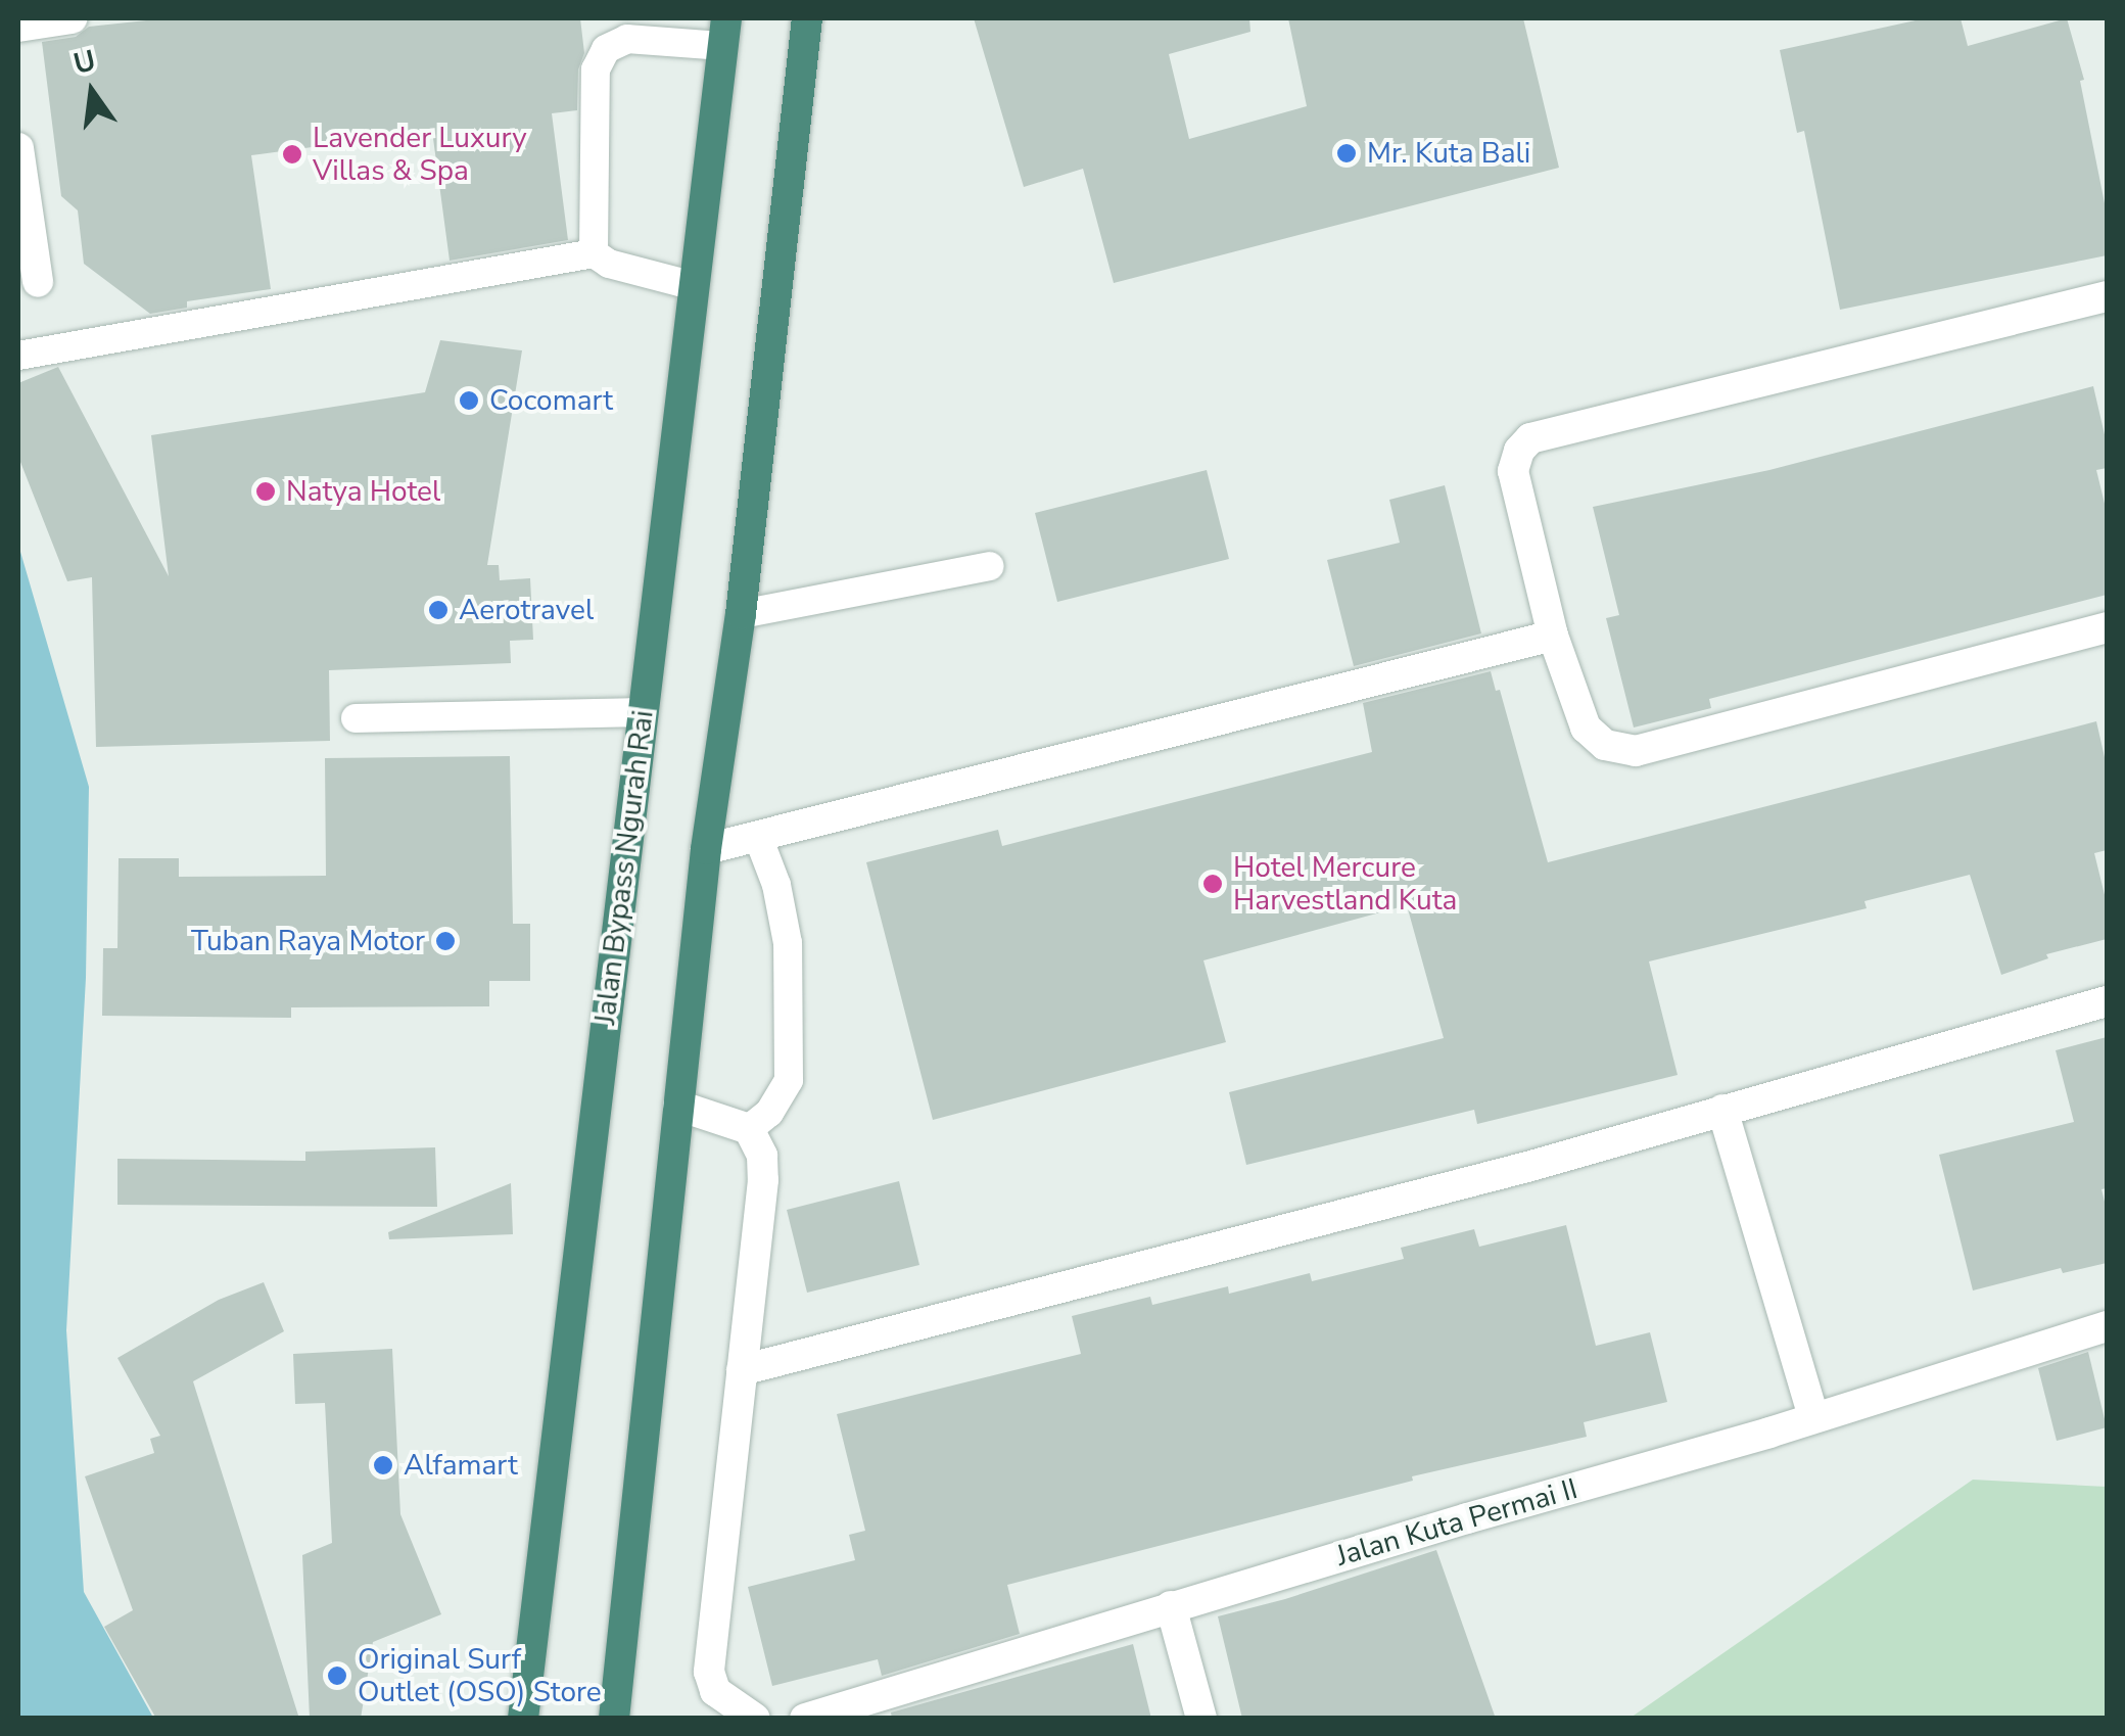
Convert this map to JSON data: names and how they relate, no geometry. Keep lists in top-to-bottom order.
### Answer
{
  "streets": {
    "highway": ["Jalan Bypass Ngurah Rai"],
    "street": ["Jalan Kuta Permai II"]
  },
  "places": [
    "Mr. Kuta Bali",
    "Lavender Luxury Villas & Spa",
    "Cocomart",
    "Natya Hotel",
    "Aerotravel",
    "Hotel Mercure Harvestland Kuta",
    "Tuban Raya Motor",
    "Alfamart",
    "Original Surf Outlet (OSO) Store"
  ],
  "north": "top"
}
